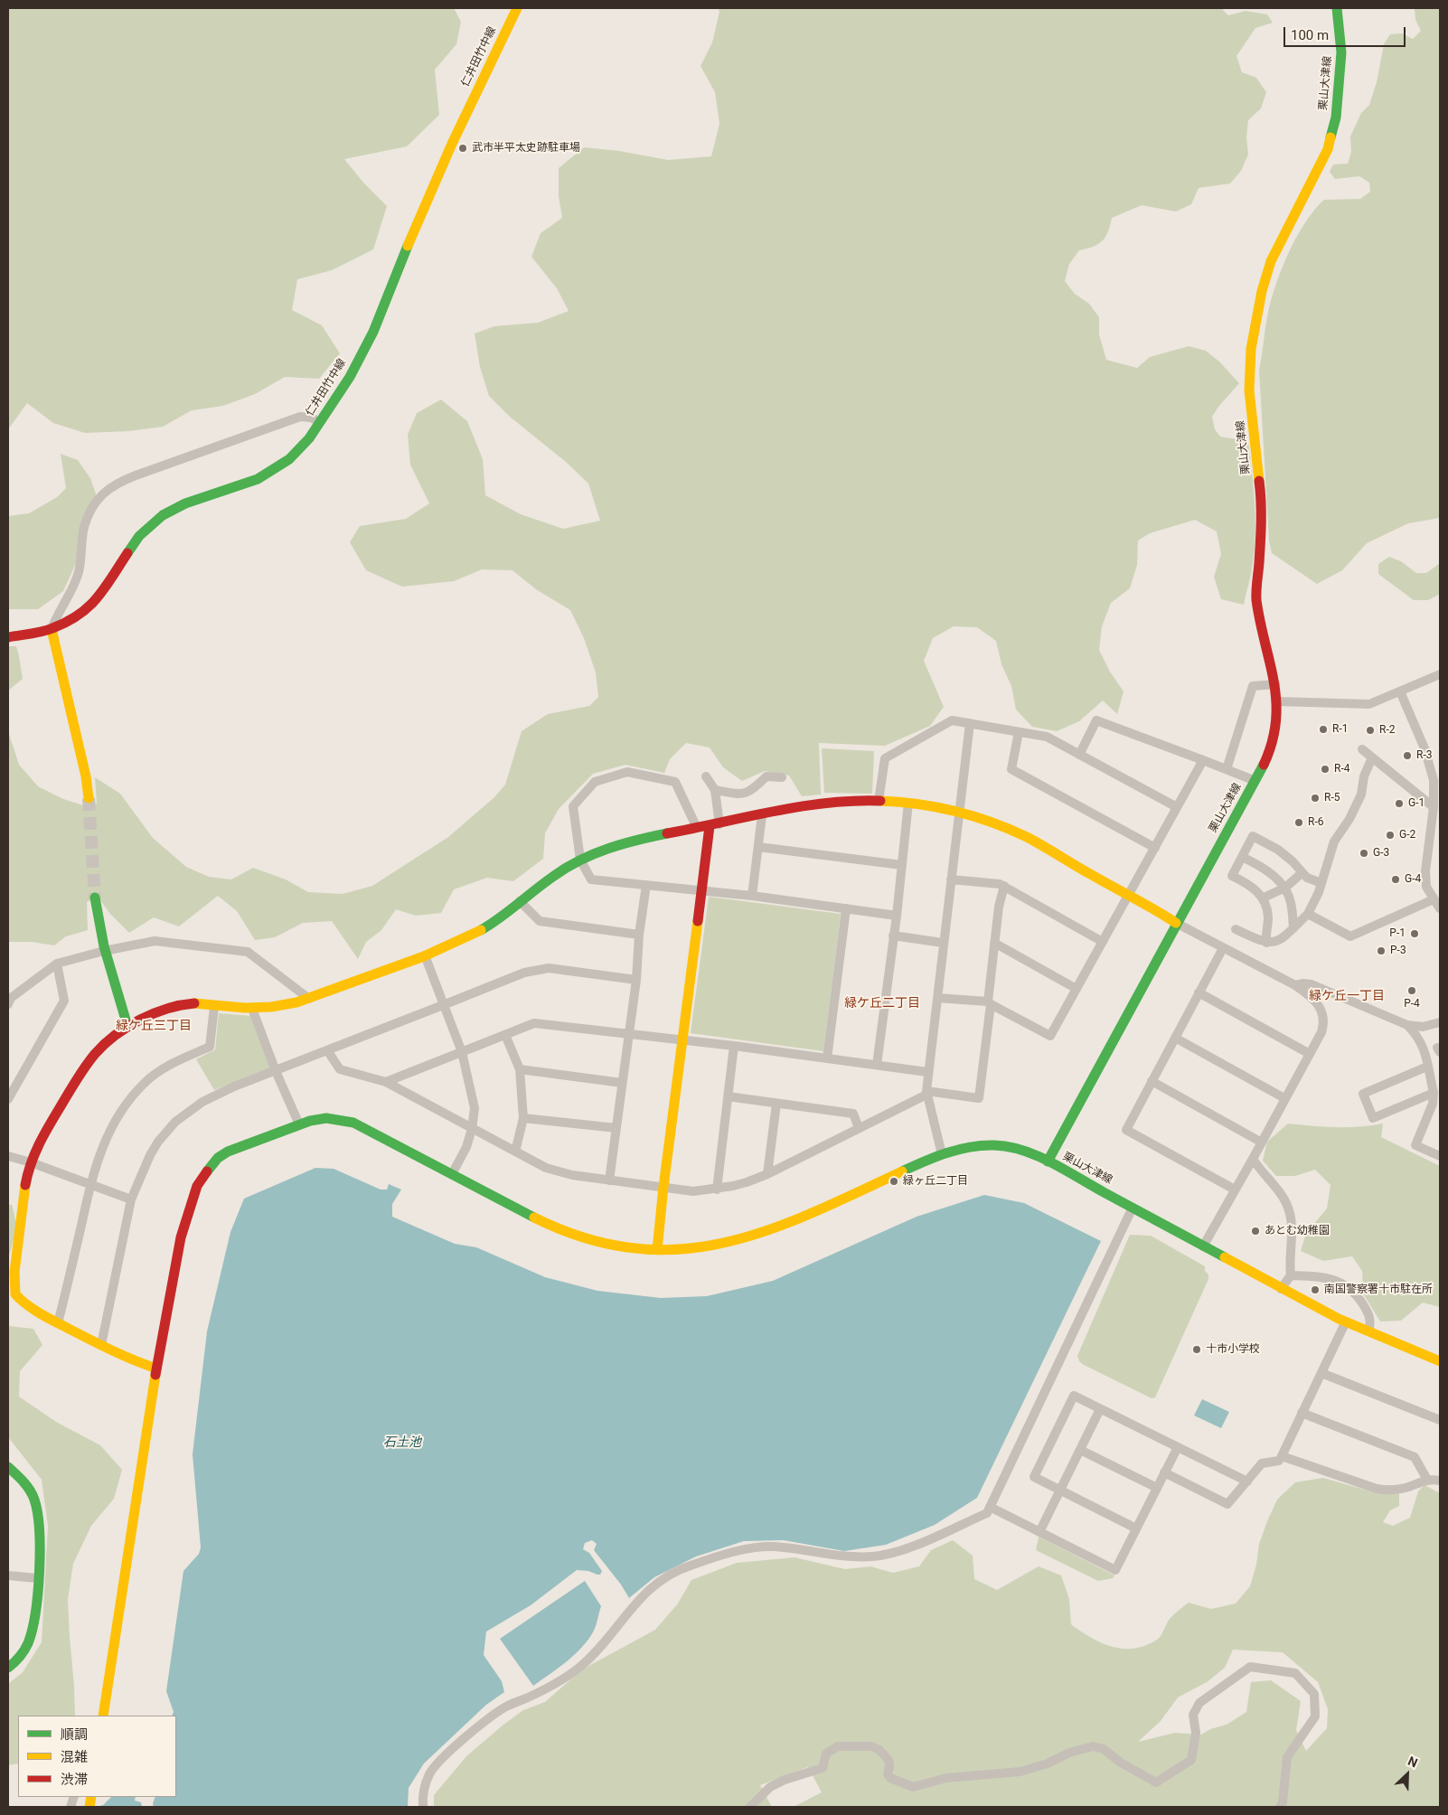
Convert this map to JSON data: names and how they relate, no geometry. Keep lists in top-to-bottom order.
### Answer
{
  "streets": {
    "street": ["仁井田竹中線", "栗山大津線"]
  },
  "districts": ["緑ケ丘一丁目", "緑ケ丘二丁目", "緑ケ丘三丁目"],
  "water": ["石土池"],
  "places": [
    "武市半平太史跡駐車場",
    "R-1",
    "R-2",
    "R-3",
    "R-4",
    "R-5",
    "G-1",
    "R-6",
    "G-2",
    "G-3",
    "G-4",
    "P-1",
    "P-3",
    "P-4",
    "緑ヶ丘二丁目",
    "あとむ幼稚園",
    "南国警察署十市駐在所",
    "十市小学校"
  ],
  "legend": ["順調", "混雑", "渋滞"],
  "scale_bar": "100 m",
  "north": "top right"
}
